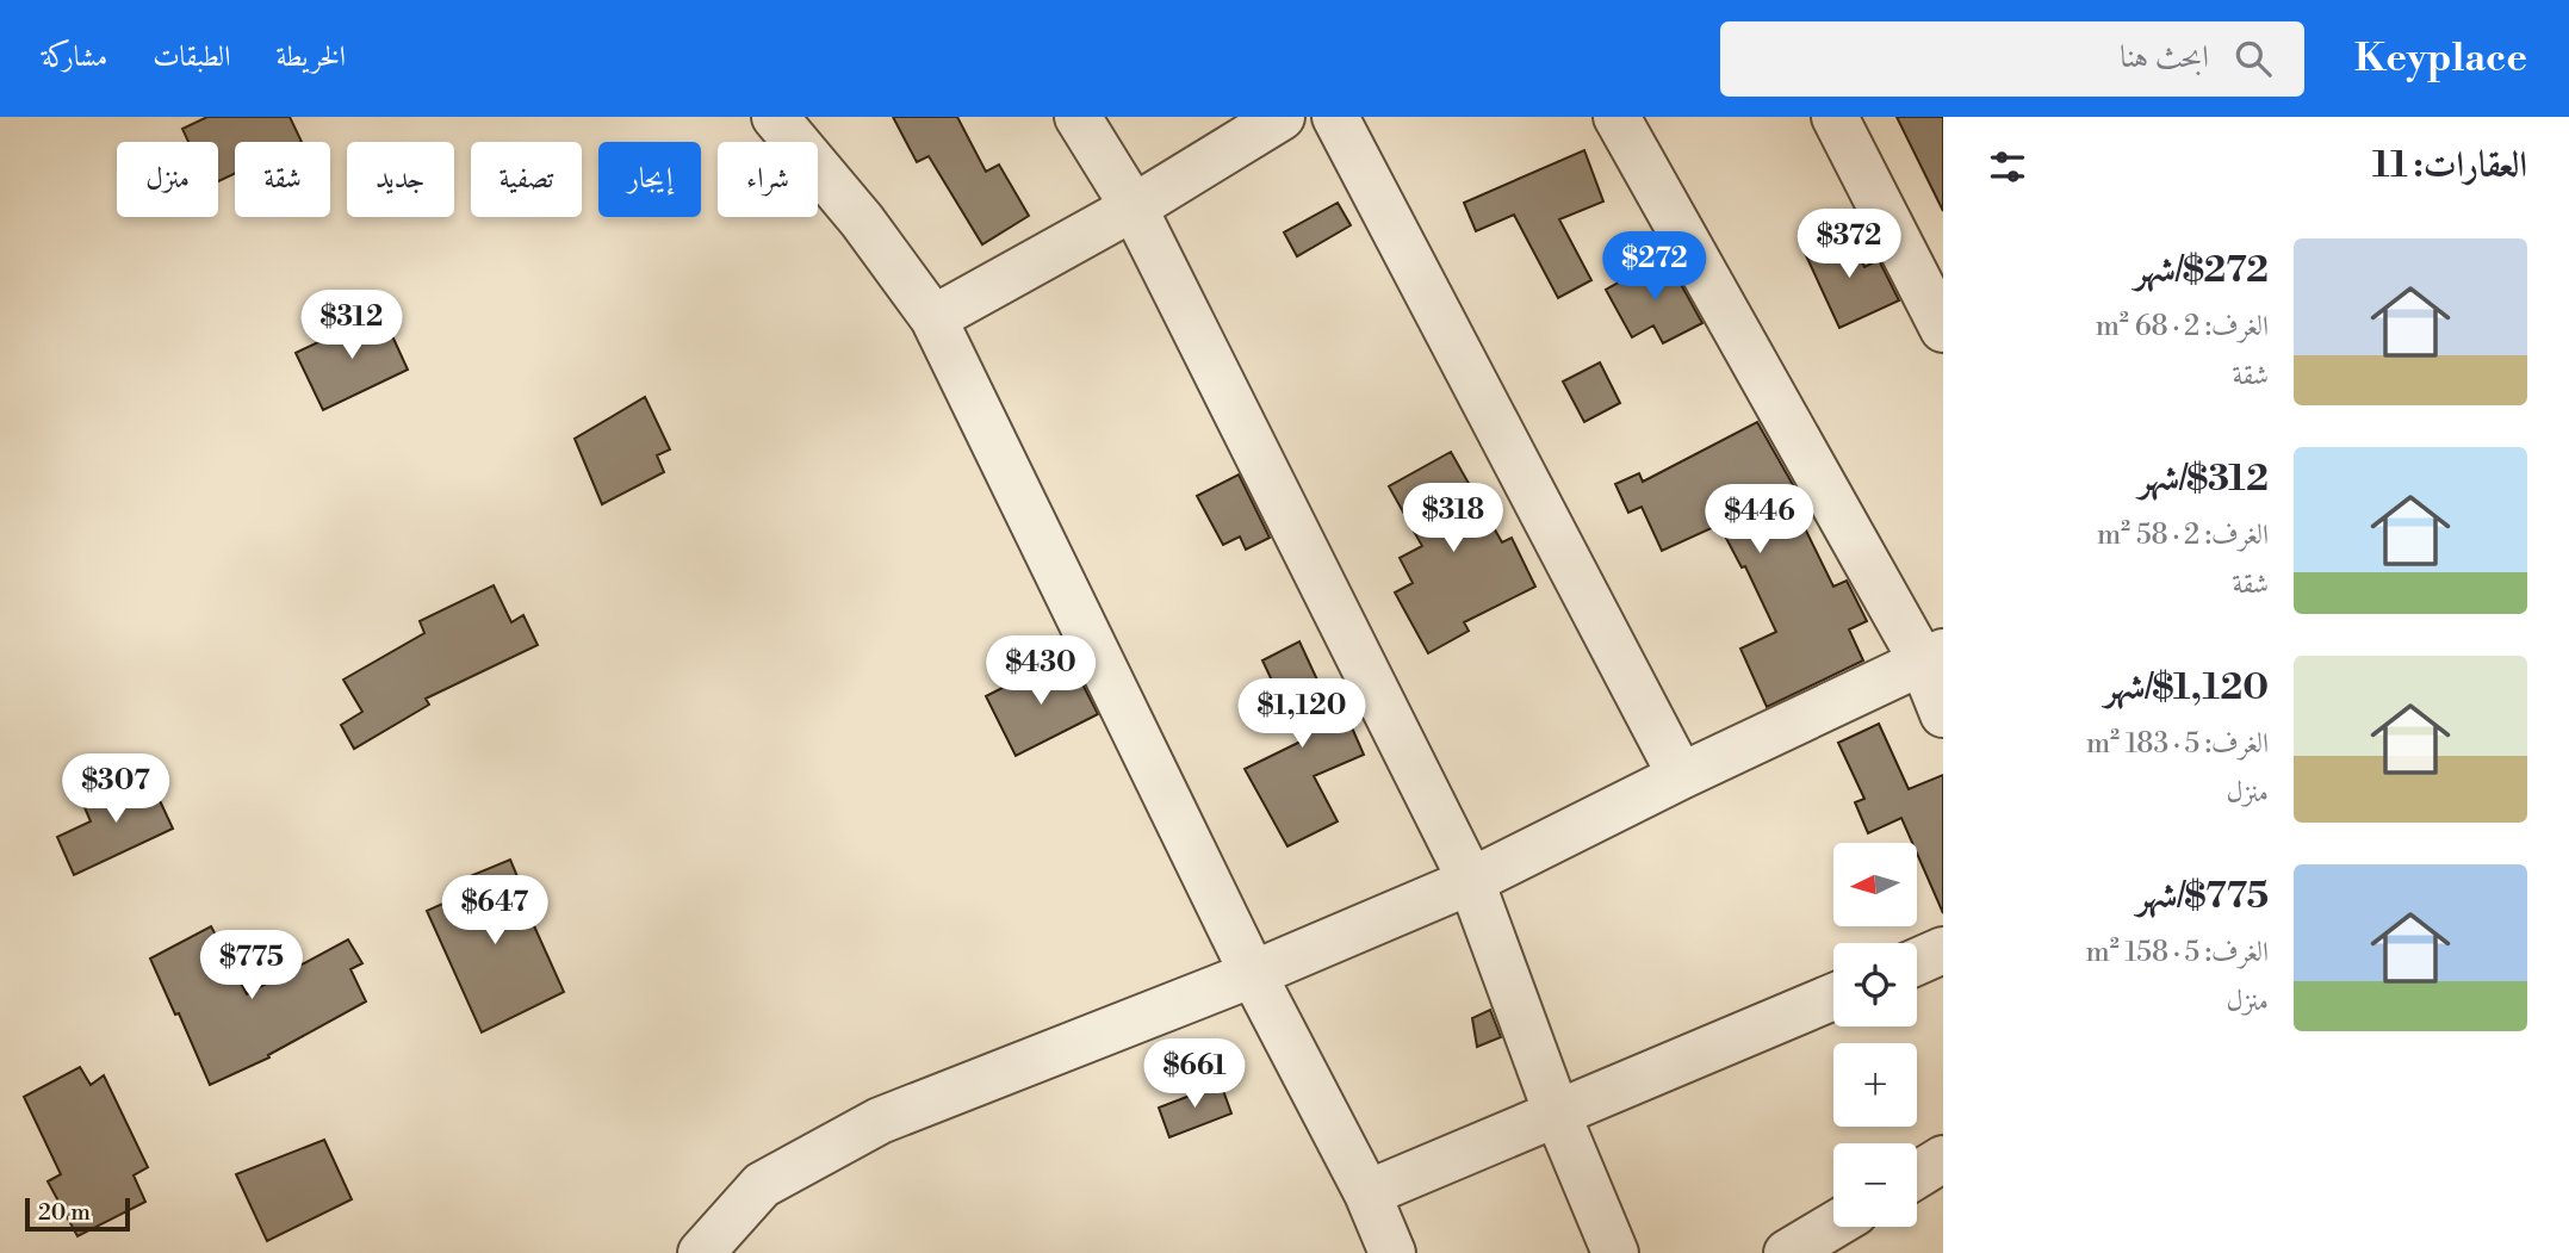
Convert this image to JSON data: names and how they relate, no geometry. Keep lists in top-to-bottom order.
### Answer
{
  "scale_bar": "20 m",
  "north": "left",
  "page": {
    "header": "Keyplace",
    "search": "ابحث هنا",
    "nav": ["الخريطة", "الطبقات", "مشاركة"],
    "heading": "العقارات: 11",
    "chip": [
      "شراء",
      "إيجار",
      "تصفية",
      "جديد",
      "شقة",
      "منزل"
    ],
    "price": [
      "$372",
      "$272",
      "$312",
      "$318",
      "$446",
      "$430",
      "$1,120",
      "$307",
      "$647",
      "$775",
      "$661"
    ],
    "list": [
      {
        "name": "$272/شهر",
        "note": "الغرف: 2 · 68 m² · شقة"
      },
      {
        "name": "$312/شهر",
        "note": "الغرف: 2 · 58 m² · شقة"
      },
      {
        "name": "$1,120/شهر",
        "note": "الغرف: 5 · 183 m² · منزل"
      },
      {
        "name": "$775/شهر",
        "note": "الغرف: 5 · 158 m² · منزل"
      }
    ],
    "map_buttons": ["+", "−"],
    "scale": "20 m"
  }
}
